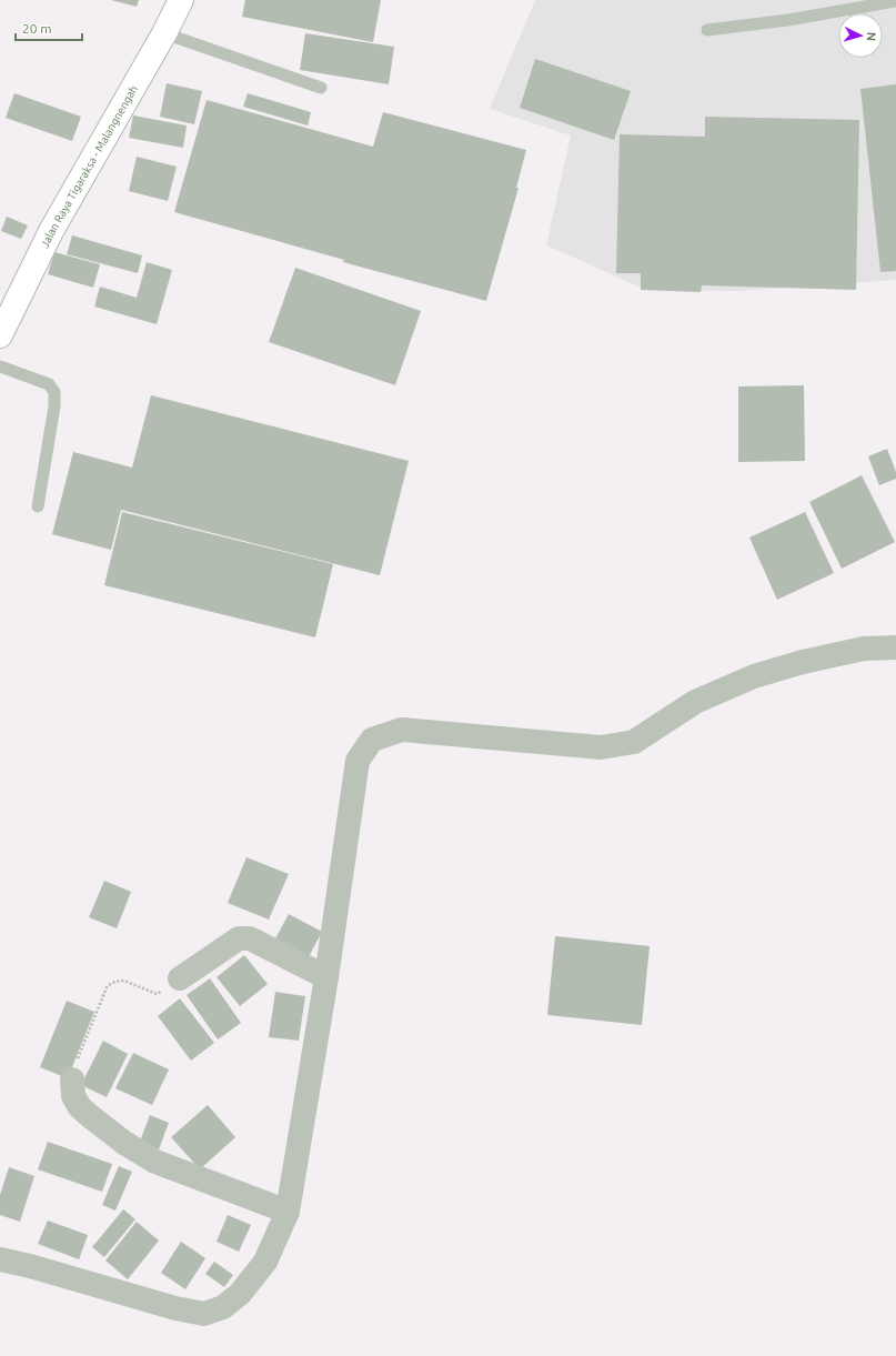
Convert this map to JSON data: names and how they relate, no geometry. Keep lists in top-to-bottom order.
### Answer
{
  "streets": {
    "main road": ["Jalan Raya Tigaraksa - Malangnengah"]
  },
  "scale_bar": "20 m",
  "north": "right"
}
